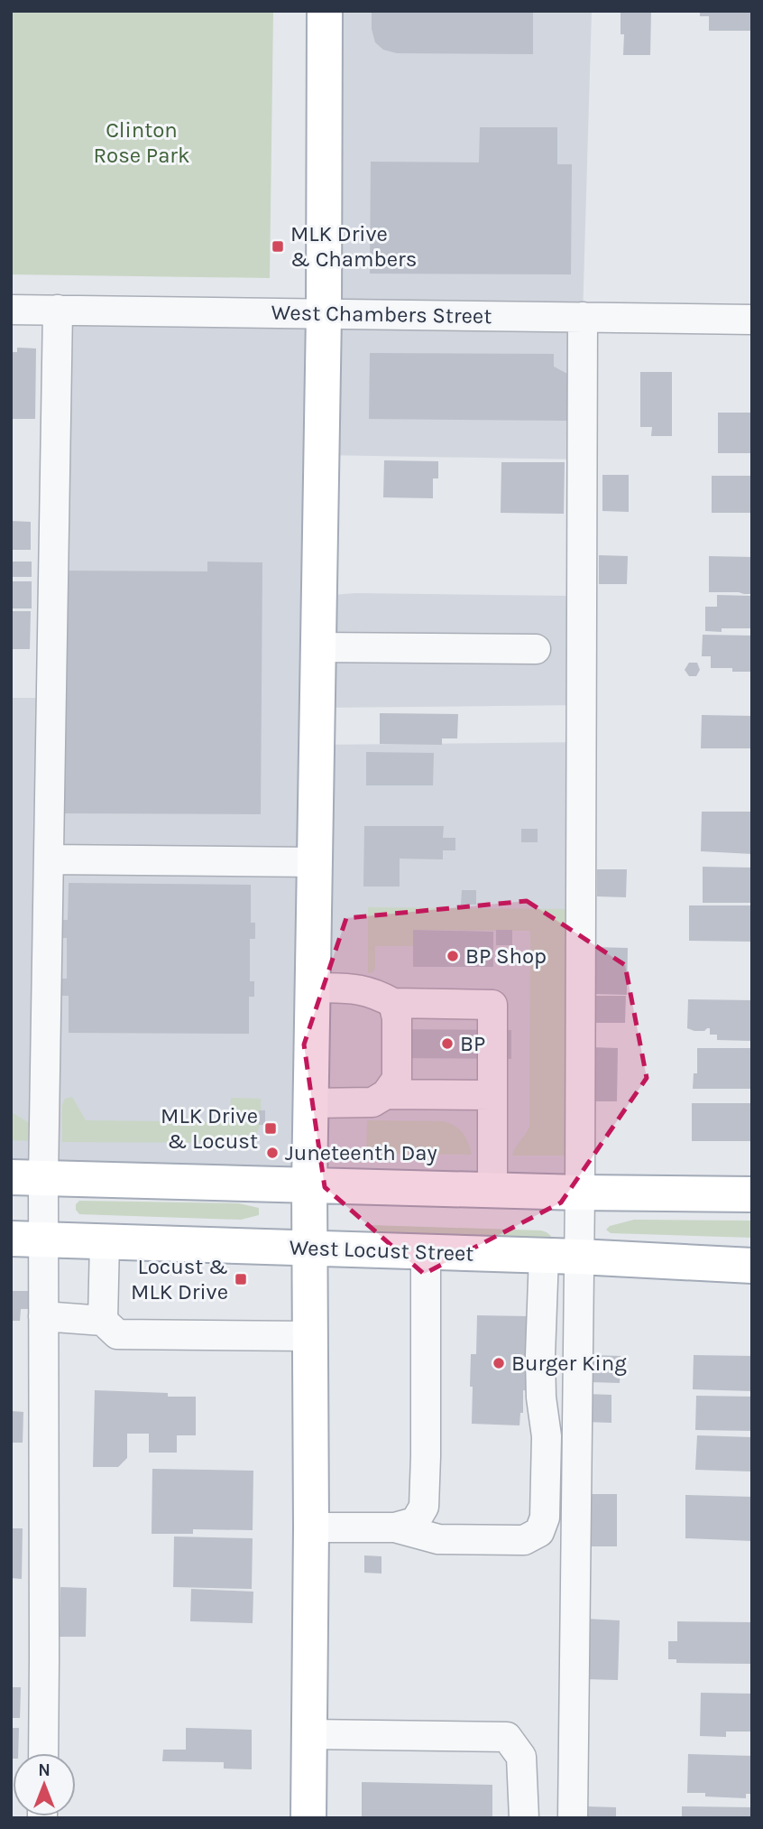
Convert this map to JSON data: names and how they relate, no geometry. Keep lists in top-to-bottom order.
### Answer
{
  "streets": {
    "main road": ["West Locust Street"],
    "street": ["West Chambers Street"]
  },
  "parks": ["Clinton Rose Park"],
  "places": {
    "transit": ["MLK Drive & Chambers", "MLK Drive & Locust", "Locust & MLK Drive"],
    "other": [
      "BP Shop",
      "BP",
      "Juneteenth Day",
      "Burger King"
    ]
  },
  "north": "top"
}
